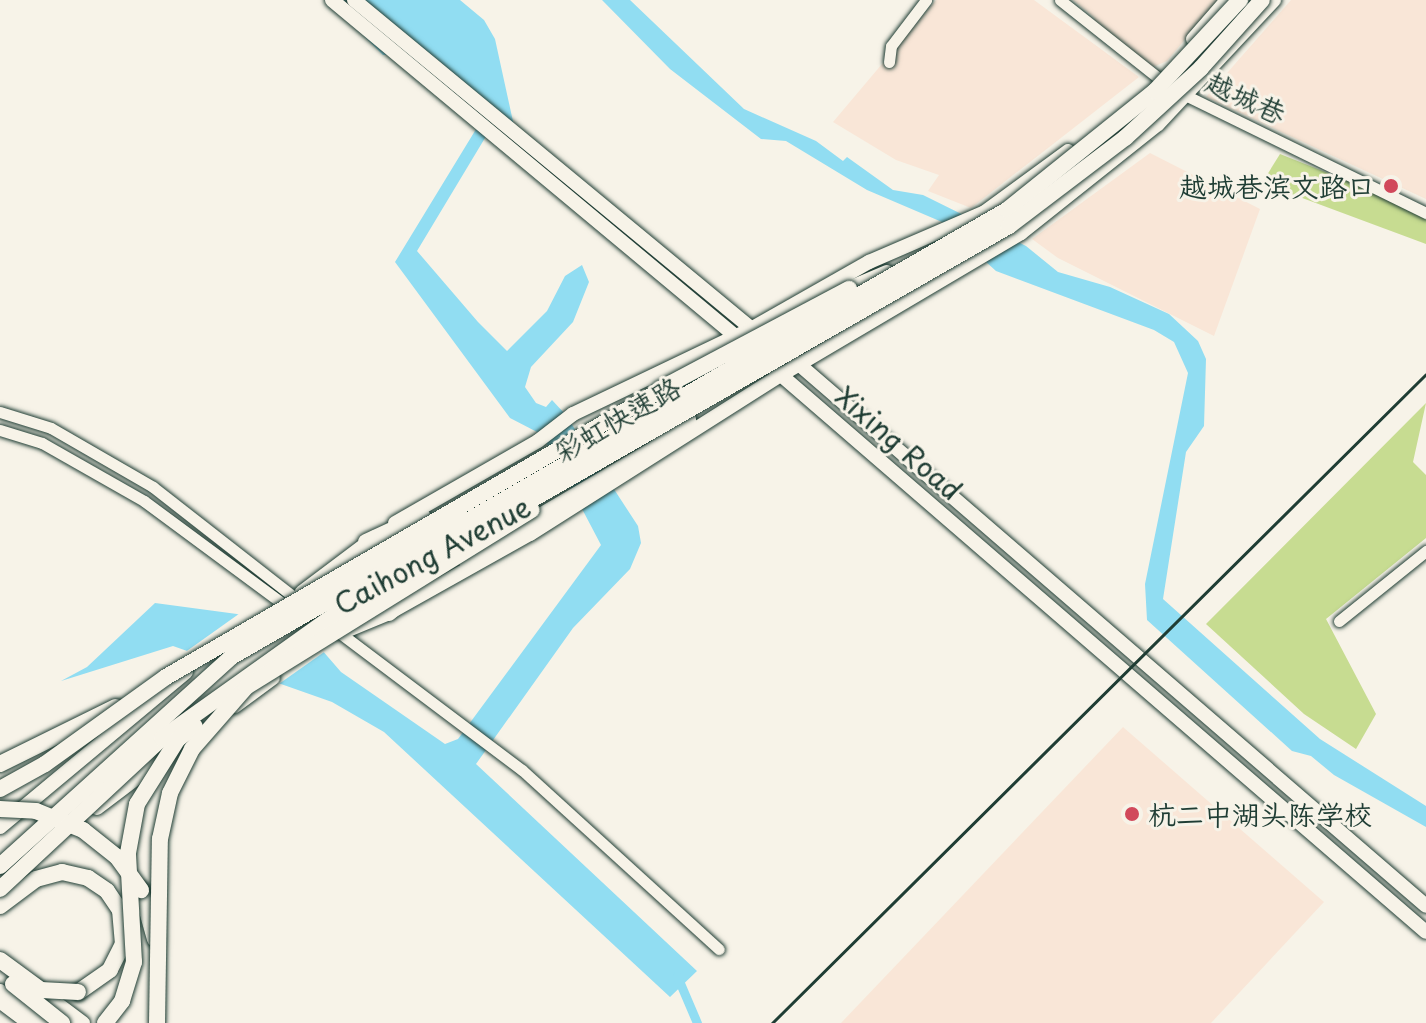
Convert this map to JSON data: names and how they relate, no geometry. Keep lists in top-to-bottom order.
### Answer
{
  "streets": {
    "highway": ["彩虹快速路"],
    "main road": ["Xixing Road", "Caihong Avenue"],
    "street": ["越城巷"]
  },
  "crossings": [
    ["越城巷", "Caihong Avenue"],
    ["Xixing Road", "Caihong Avenue"]
  ],
  "places": ["越城巷滨文路口", "杭二中湖头陈学校"]
}
